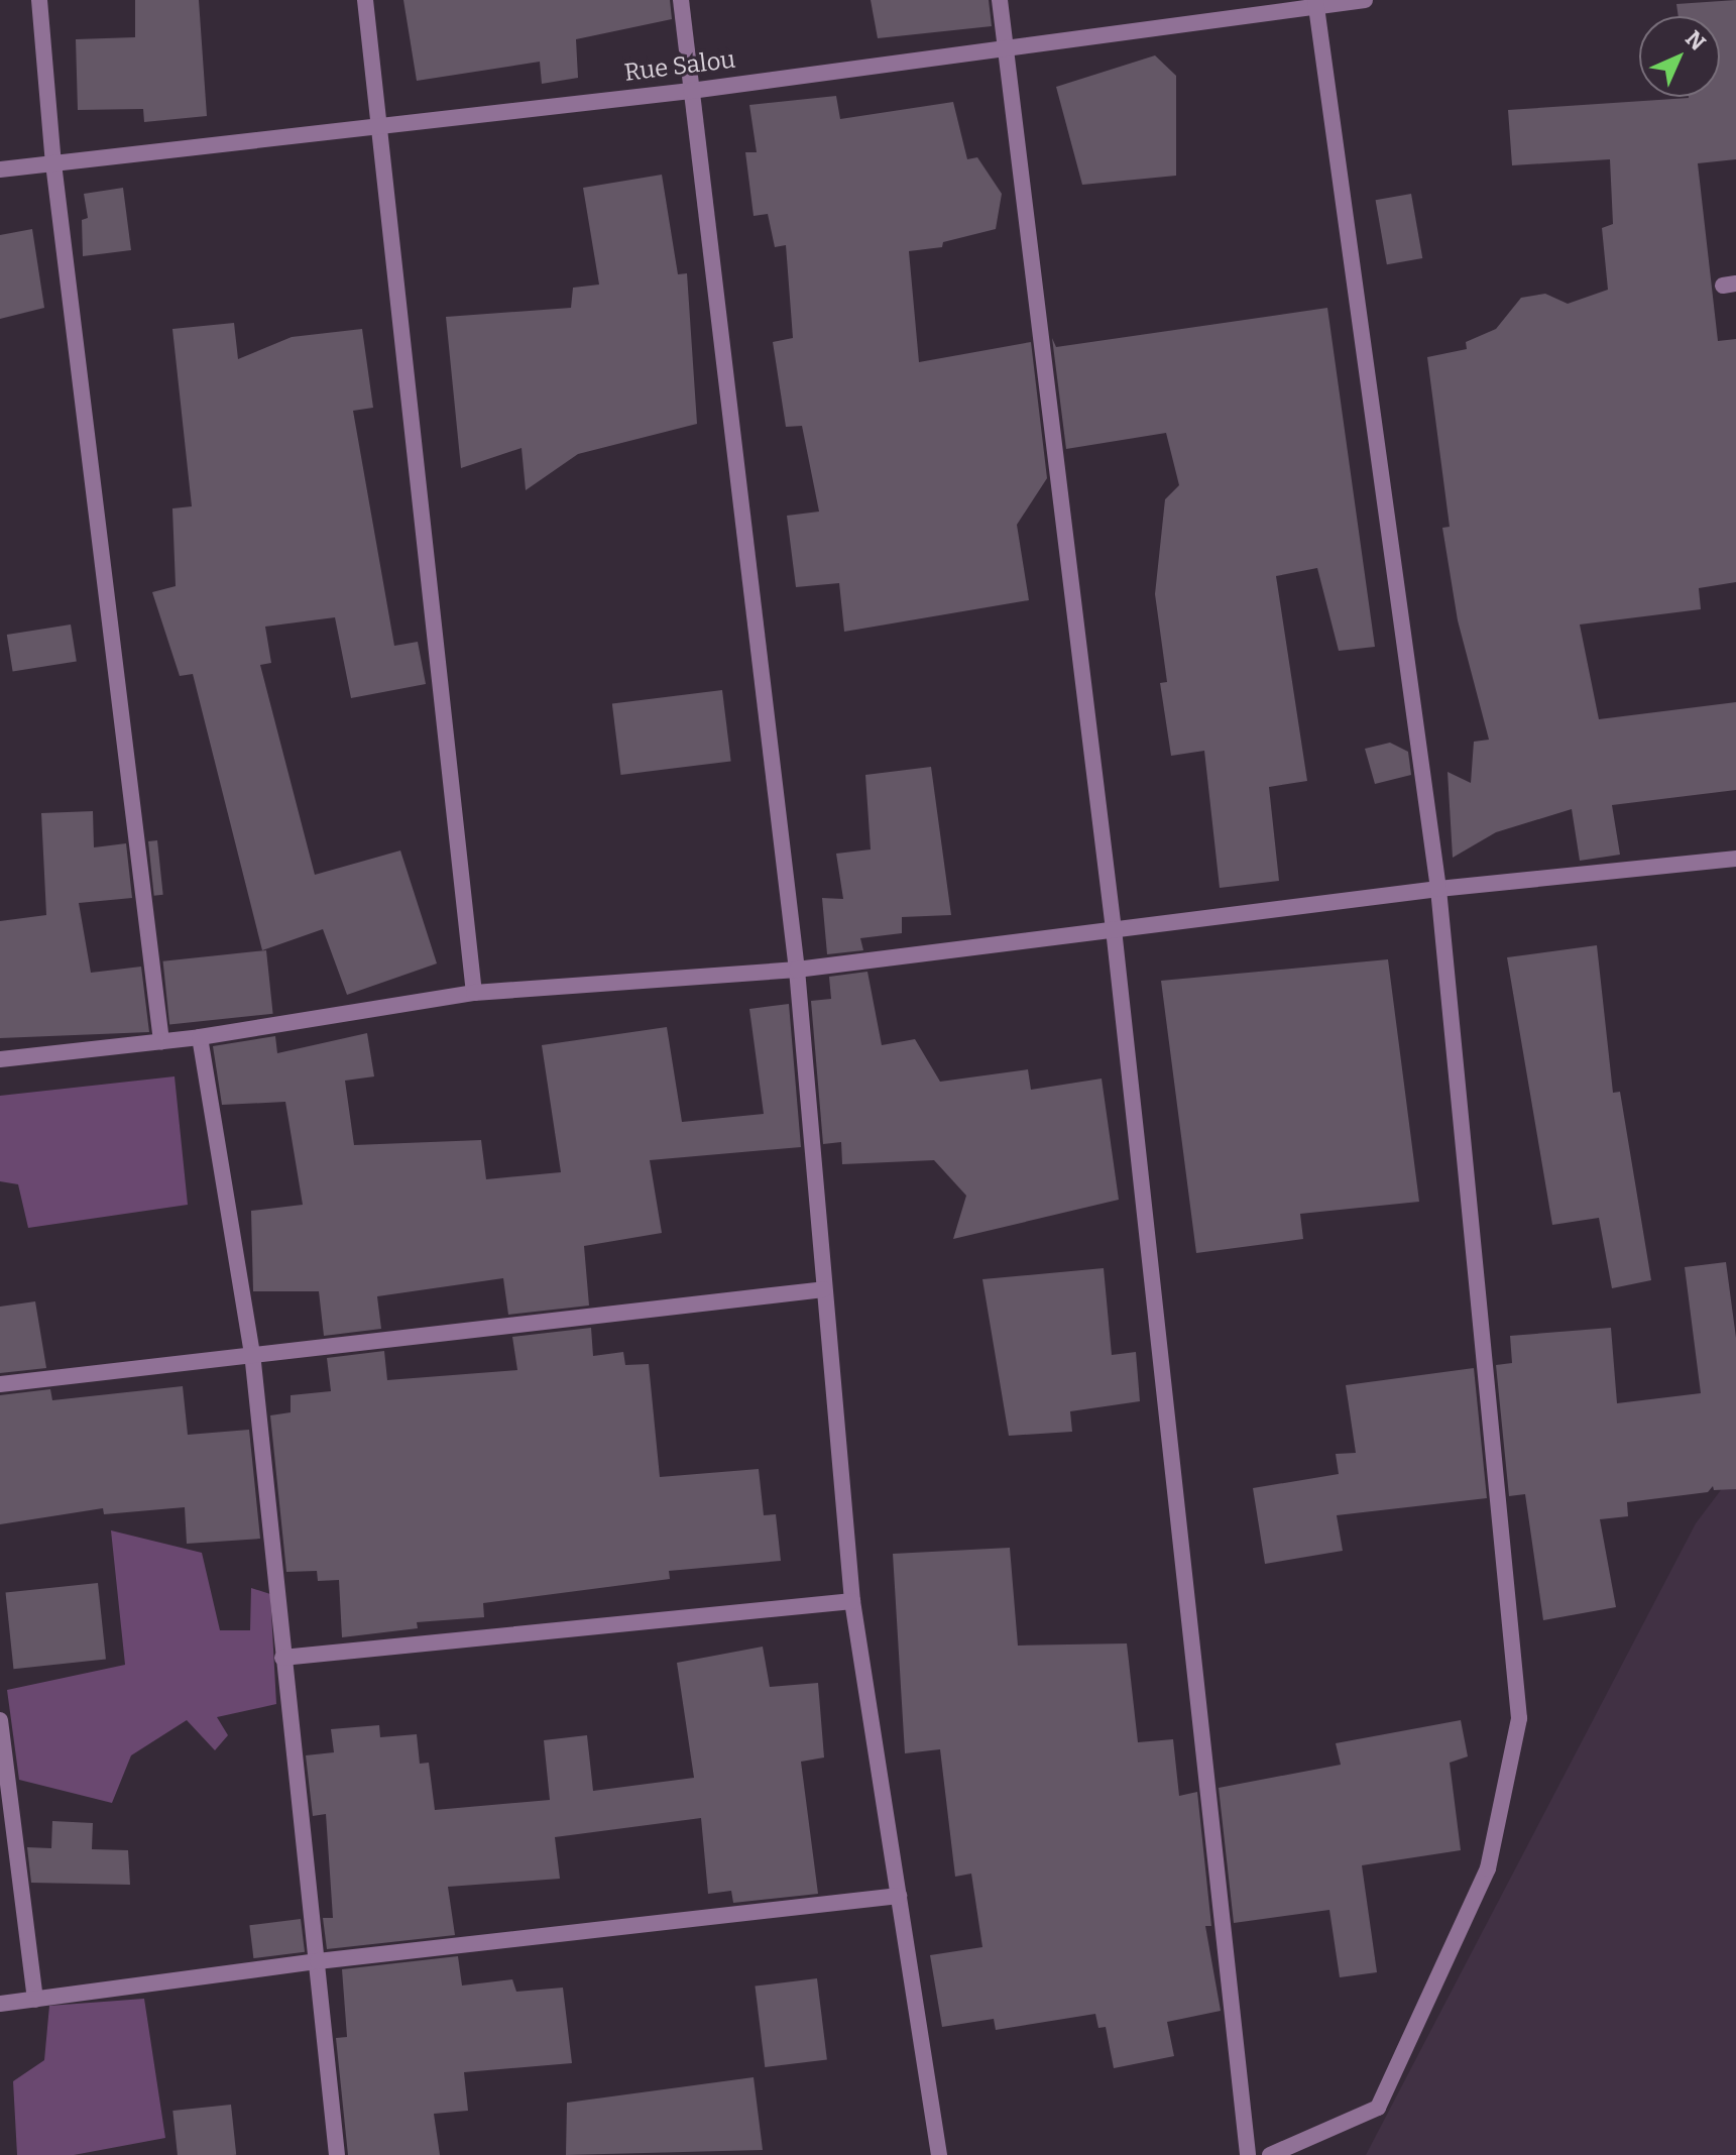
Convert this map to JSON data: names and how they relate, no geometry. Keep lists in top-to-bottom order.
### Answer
{
  "streets": {
    "street": ["Rue Salou"]
  },
  "north": "top right"
}
